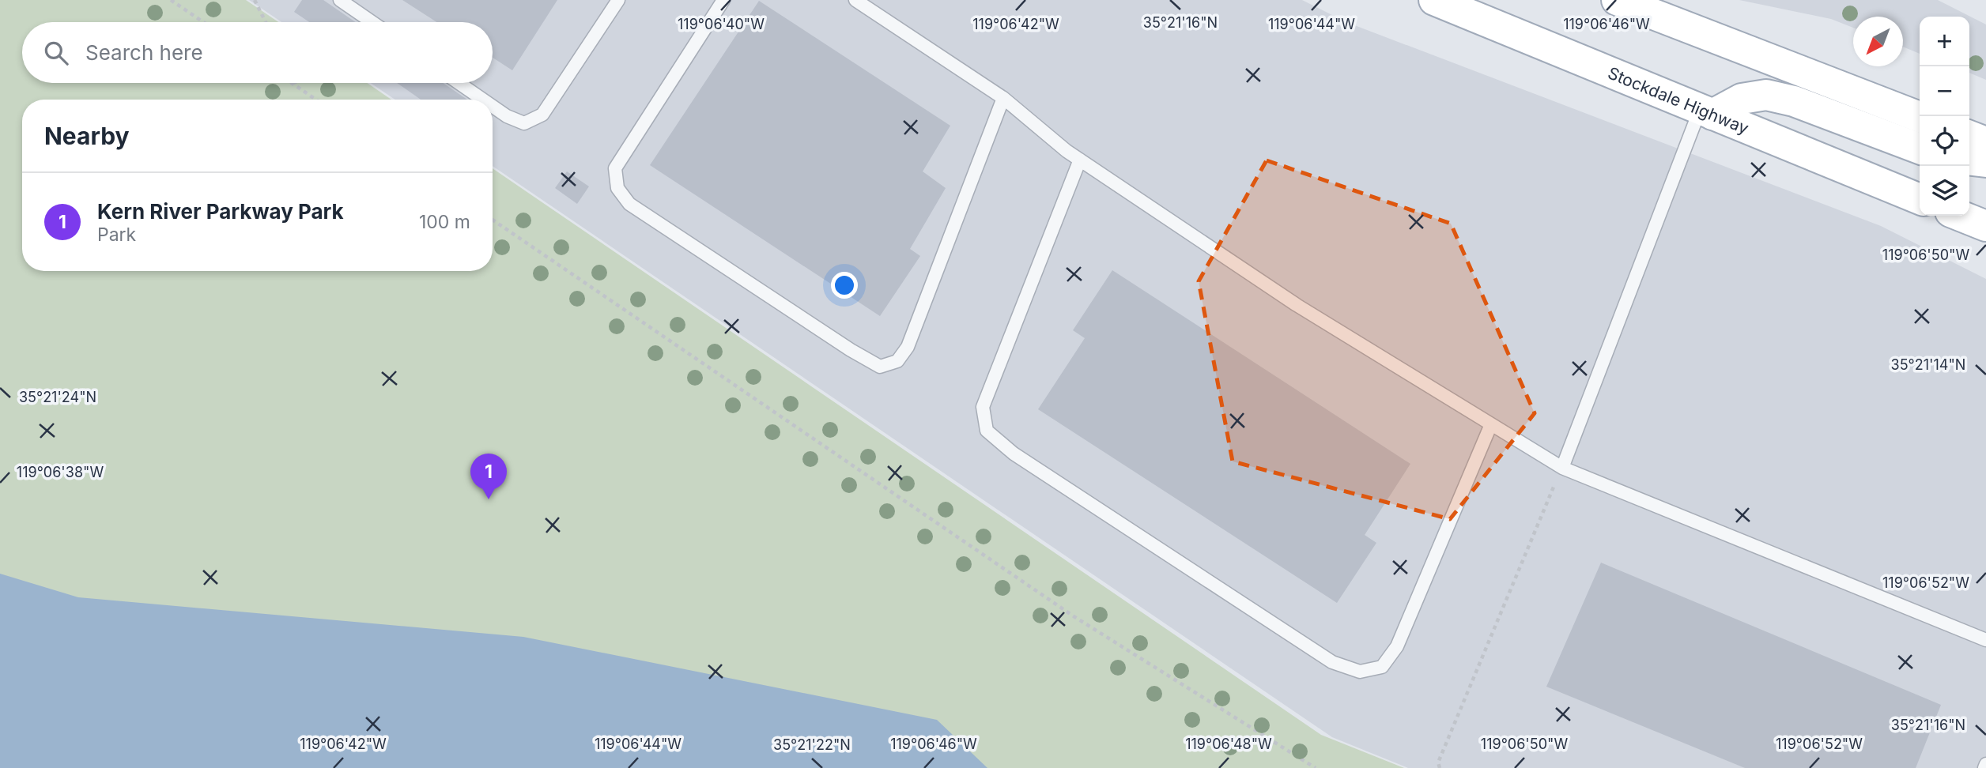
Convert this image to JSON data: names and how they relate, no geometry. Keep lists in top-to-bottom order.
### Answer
{
  "streets": {
    "main road": ["Stockdale Highway"]
  },
  "north": "bottom left",
  "page": {
    "map_buttons": ["+", "−"],
    "search": "Search here",
    "heading": "Nearby",
    "list": [
      {
        "mark": "1",
        "name": "Kern River Parkway Park",
        "note": "Park",
        "value": "100 m"
      }
    ],
    "pins": "1"
  },
  "coordinates": [
    "35°21'16\"N",
    "119°06'40\"W",
    "119°06'42\"W",
    "119°06'44\"W",
    "119°06'46\"W",
    "119°06'50\"W",
    "35°21'14\"N",
    "35°21'24\"N",
    "119°06'38\"W",
    "119°06'52\"W",
    "119°06'48\"W",
    "35°21'22\"N"
  ]
}
